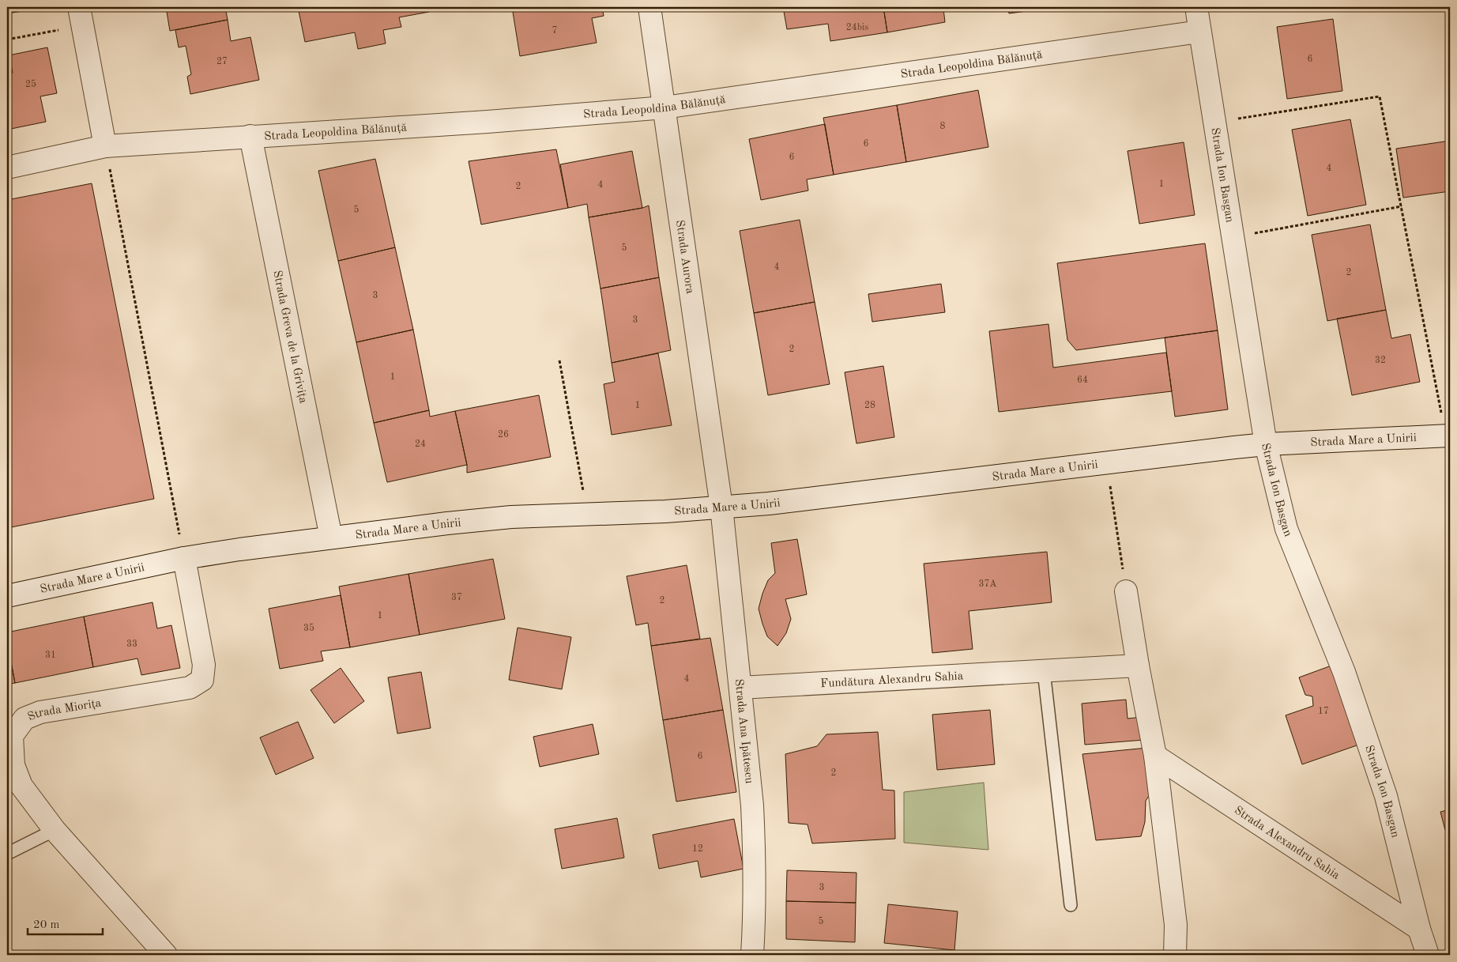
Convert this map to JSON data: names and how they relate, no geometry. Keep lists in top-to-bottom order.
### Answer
{
  "streets": {
    "street": [
      "Strada Leopoldina Bălănuță",
      "Strada Ion Basgan",
      "Strada Aurora",
      "Strada Greva de la Grivița",
      "Strada Mare a Unirii",
      "Fundătura Alexandru Sahia",
      "Strada Miorița",
      "Strada Ana Ipătescu",
      "Strada Alexandru Sahia"
    ]
  },
  "crossings": [
    ["Strada Leopoldina Bălănuță", "Strada Ion Basgan"],
    ["Strada Leopoldina Bălănuță", "Strada Aurora"],
    ["Strada Leopoldina Bălănuță", "Strada Greva de la Grivița"],
    ["Strada Ion Basgan", "Strada Mare a Unirii"],
    ["Strada Ion Basgan", "Strada Alexandru Sahia"],
    ["Strada Aurora", "Strada Mare a Unirii"],
    ["Strada Aurora", "Strada Ana Ipătescu"],
    ["Strada Greva de la Grivița", "Strada Mare a Unirii"],
    ["Strada Mare a Unirii", "Strada Miorița"],
    ["Strada Mare a Unirii", "Strada Ana Ipătescu"],
    ["Fundătura Alexandru Sahia", "Strada Ana Ipătescu"]
  ],
  "house_numbers": [
    "24bis",
    "7",
    "6",
    "27",
    "25",
    "8",
    "6",
    "6",
    "4",
    "1",
    "4",
    "2",
    "5",
    "5",
    "4",
    "2",
    "3",
    "3",
    "2",
    "32",
    "1",
    "64",
    "1",
    "28",
    "26",
    "24",
    "37A",
    "37",
    "2",
    "1",
    "35",
    "33",
    "31",
    "4",
    "17",
    "6",
    "2",
    "12",
    "3",
    "5"
  ],
  "scale_bar": "20 m"
}
